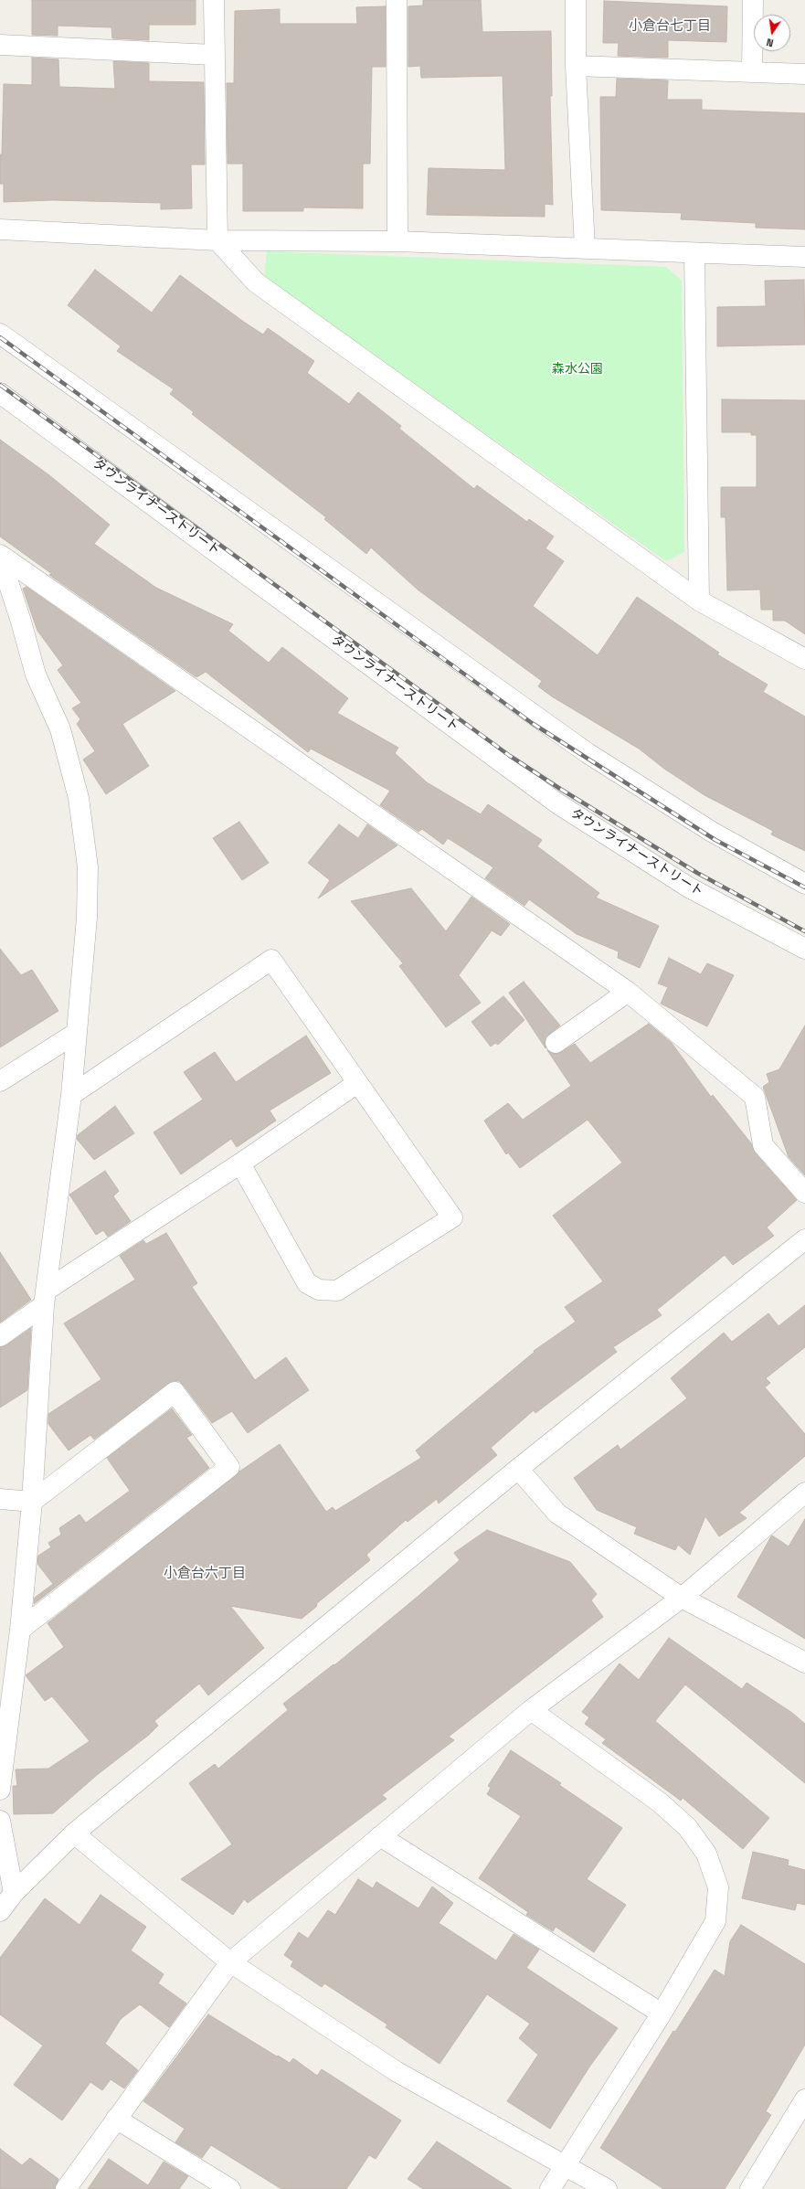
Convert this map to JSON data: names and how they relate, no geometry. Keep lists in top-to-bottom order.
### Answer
{
  "streets": {
    "street": ["タウンライナーストリート"]
  },
  "districts": ["小倉台七丁目", "小倉台六丁目"],
  "parks": ["森水公園"],
  "north": "bottom"
}
